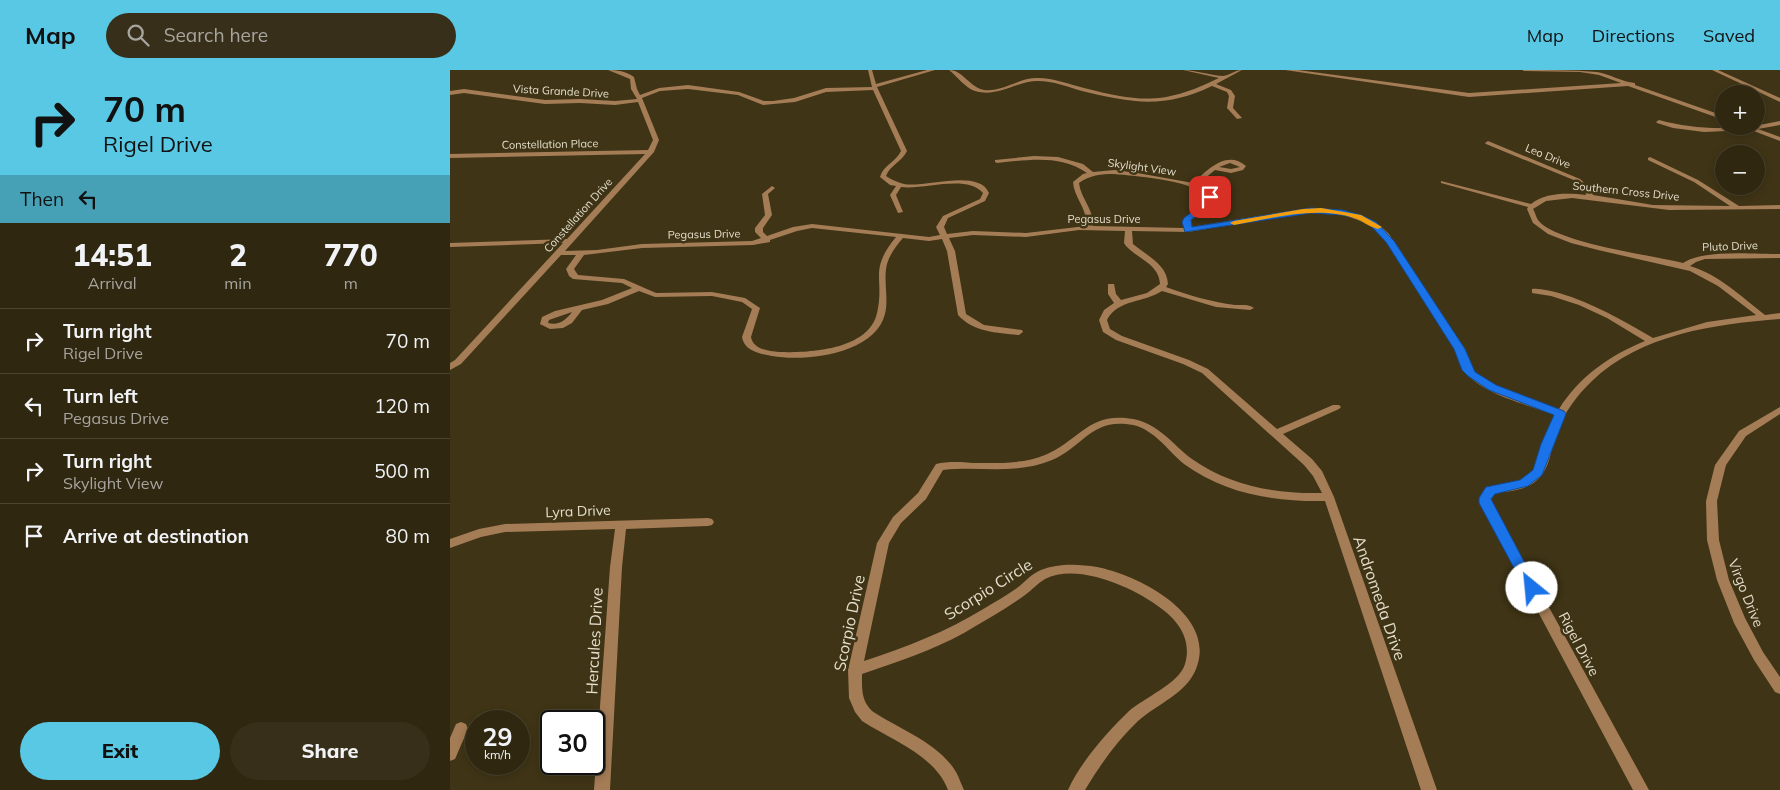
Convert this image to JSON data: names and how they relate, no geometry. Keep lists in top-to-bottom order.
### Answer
{
  "streets": {
    "street": [
      "Vista Grande Drive",
      "Constellation Place",
      "Leo Drive",
      "Skylight View",
      "Southern Cross Drive",
      "Constellation Drive",
      "Pegasus Drive",
      "Pluto Drive",
      "Lyra Drive",
      "Scorpio Circle",
      "Virgo Drive",
      "Andromeda Drive",
      "Scorpio Drive",
      "Hercules Drive",
      "Rigel Drive"
    ]
  },
  "crossings": [
    ["Constellation Place", "Constellation Drive"],
    ["Leo Drive", "Southern Cross Drive"],
    ["Skylight View", "Pegasus Drive"],
    ["Constellation Drive", "Pegasus Drive"],
    ["Pegasus Drive", "Rigel Drive"],
    ["Lyra Drive", "Hercules Drive"],
    ["Scorpio Circle", "Scorpio Drive"],
    ["Andromeda Drive", "Scorpio Drive"]
  ],
  "page": {
    "header": "Map",
    "search": "Search here",
    "nav": ["Map", "Directions", "Saved"],
    "turn": ["70 m", "Rigel Drive"],
    "map_buttons": ["+", "−"],
    "then": "Then",
    "eta": [
      "14:51",
      "Arrival",
      "2",
      "min",
      "770",
      "m"
    ],
    "list": [
      {
        "name": "Turn right",
        "note": "Rigel Drive",
        "value": "70 m"
      },
      {
        "name": "Turn left",
        "note": "Pegasus Drive",
        "value": "120 m"
      },
      {
        "name": "Turn right",
        "note": "Skylight View",
        "value": "500 m"
      },
      {
        "name": "Arrive at destination",
        "value": "80 m"
      }
    ],
    "speed": "29 km/h",
    "limit": "30",
    "buttons": ["Exit", "Share"]
  }
}
